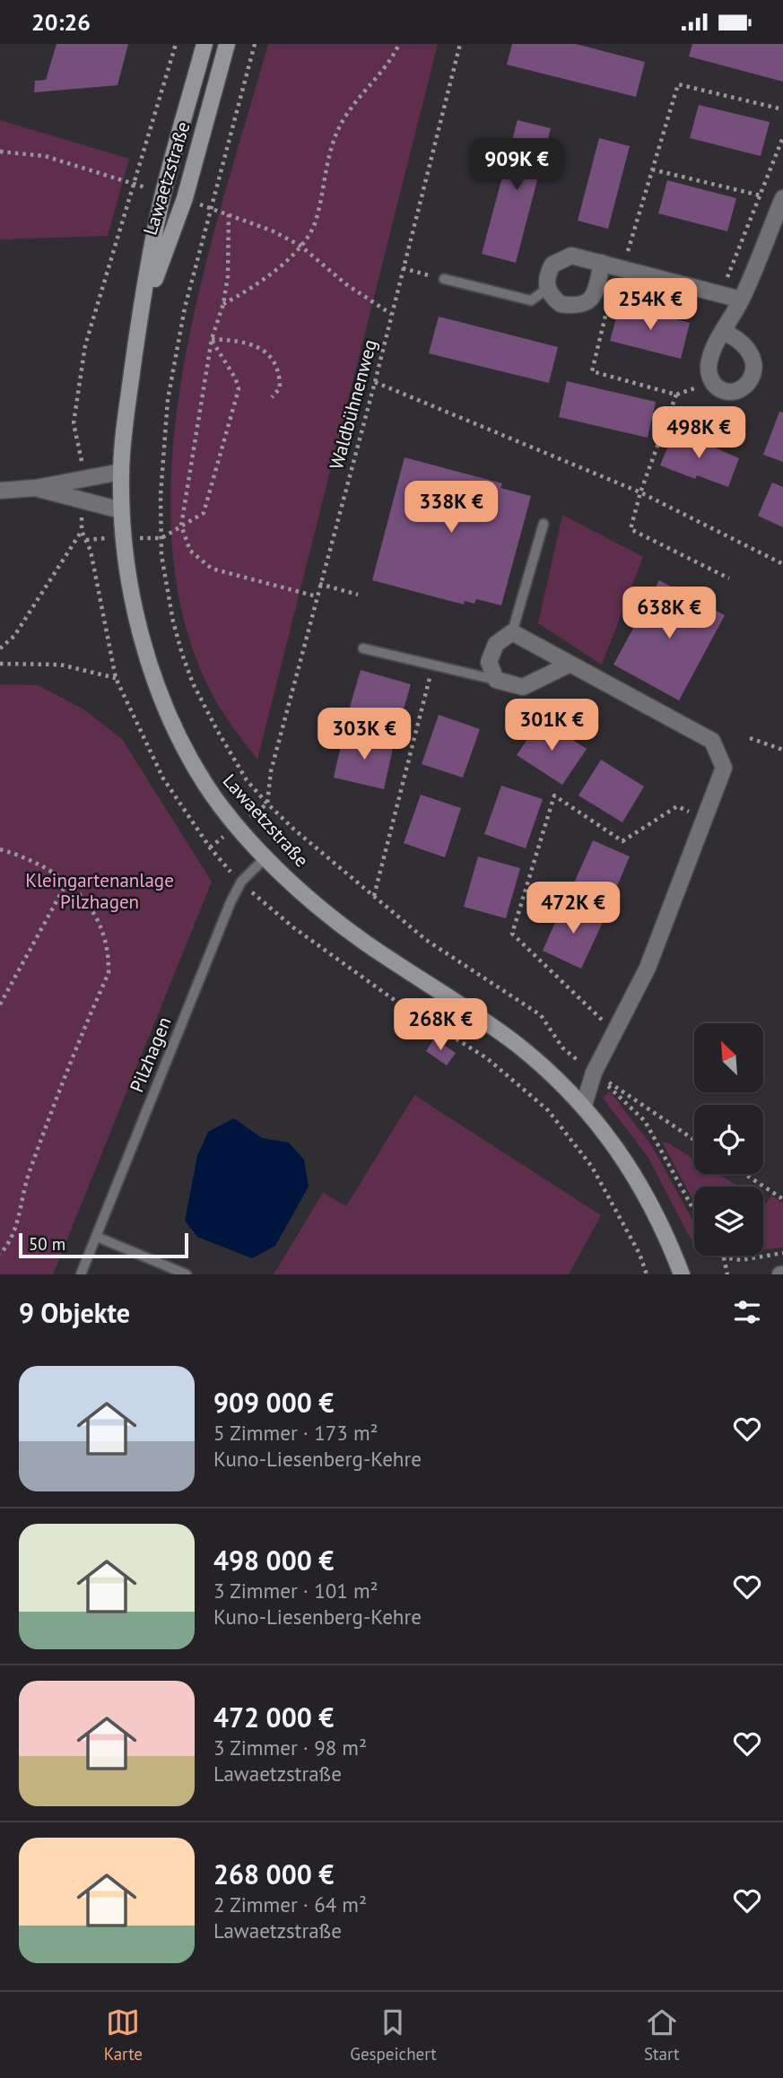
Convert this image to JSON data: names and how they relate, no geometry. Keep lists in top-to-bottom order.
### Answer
{
  "streets": {
    "street": ["Lawaetzstraße"],
    "lane": ["Pilzhagen"],
    "path": ["Waldbühnenweg"]
  },
  "crossings": [
    ["Lawaetzstraße", "Pilzhagen"]
  ],
  "parks": ["Kleingartenanlage Pilzhagen"],
  "scale_bar": "50 m",
  "north": "top left",
  "page": {
    "status": "20:26",
    "price": [
      "909K €",
      "254K €",
      "498K €",
      "338K €",
      "638K €",
      "301K €",
      "303K €",
      "472K €",
      "268K €"
    ],
    "scale": "50 m",
    "heading": "9 Objekte",
    "list": [
      {
        "name": "909 000 €",
        "note": "5 Zimmer · 173 m² · Kuno-Liesenberg-Kehre"
      },
      {
        "name": "498 000 €",
        "note": "3 Zimmer · 101 m² · Kuno-Liesenberg-Kehre"
      },
      {
        "name": "472 000 €",
        "note": "3 Zimmer · 98 m² · Lawaetzstraße"
      },
      {
        "name": "268 000 €",
        "note": "2 Zimmer · 64 m² · Lawaetzstraße"
      }
    ],
    "tabs": ["Karte", "Gespeichert", "Start"]
  }
}
